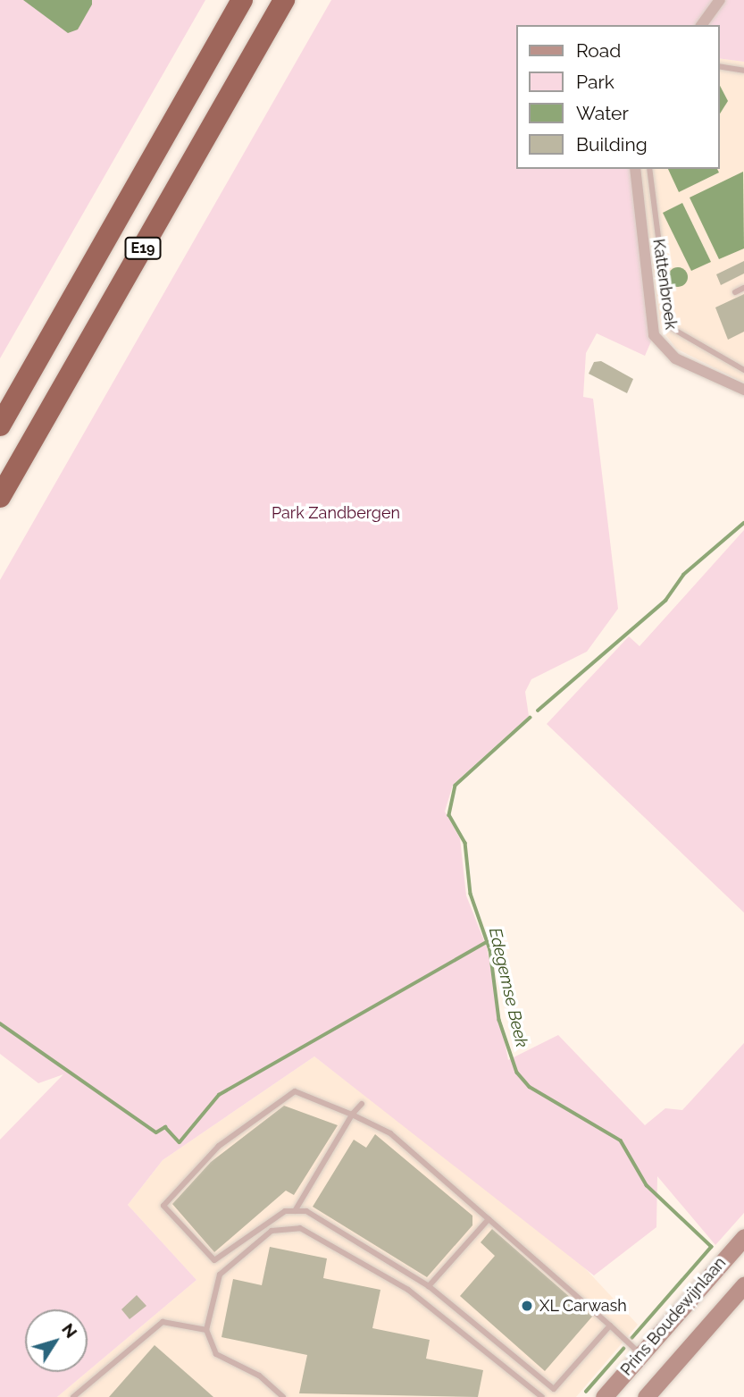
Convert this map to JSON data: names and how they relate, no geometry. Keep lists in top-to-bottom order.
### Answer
{
  "streets": {
    "highway": ["E19"],
    "main road": ["Prins Boudewijnlaan"],
    "street": ["Kattenbroek"]
  },
  "water": ["Edegemse Beek"],
  "parks": ["Park Zandbergen"],
  "places": ["XL Carwash"],
  "legend": [
    "Road",
    "Park",
    "Water",
    "Building"
  ],
  "north": "top right"
}
